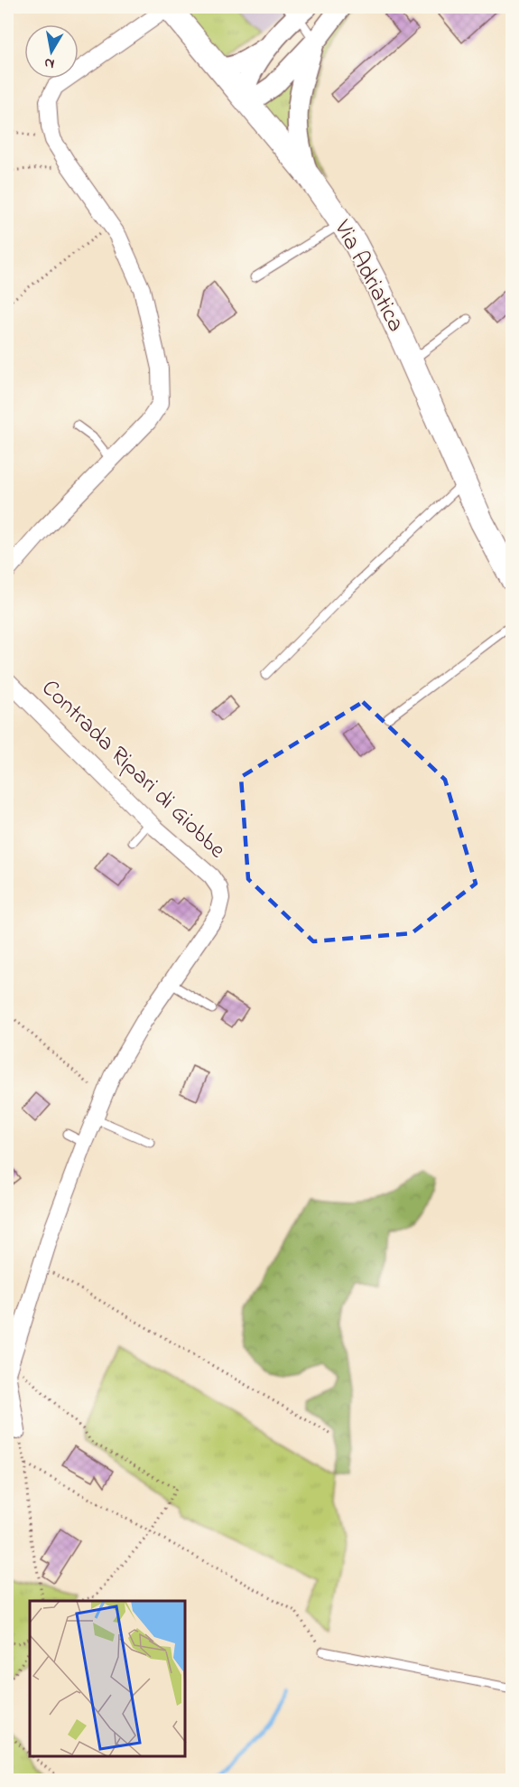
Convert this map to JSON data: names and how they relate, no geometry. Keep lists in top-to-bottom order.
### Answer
{
  "streets": {
    "main road": ["Via Adriatica"],
    "street": ["Contrada Ripari di Giobbe"]
  },
  "north": "bottom"
}
